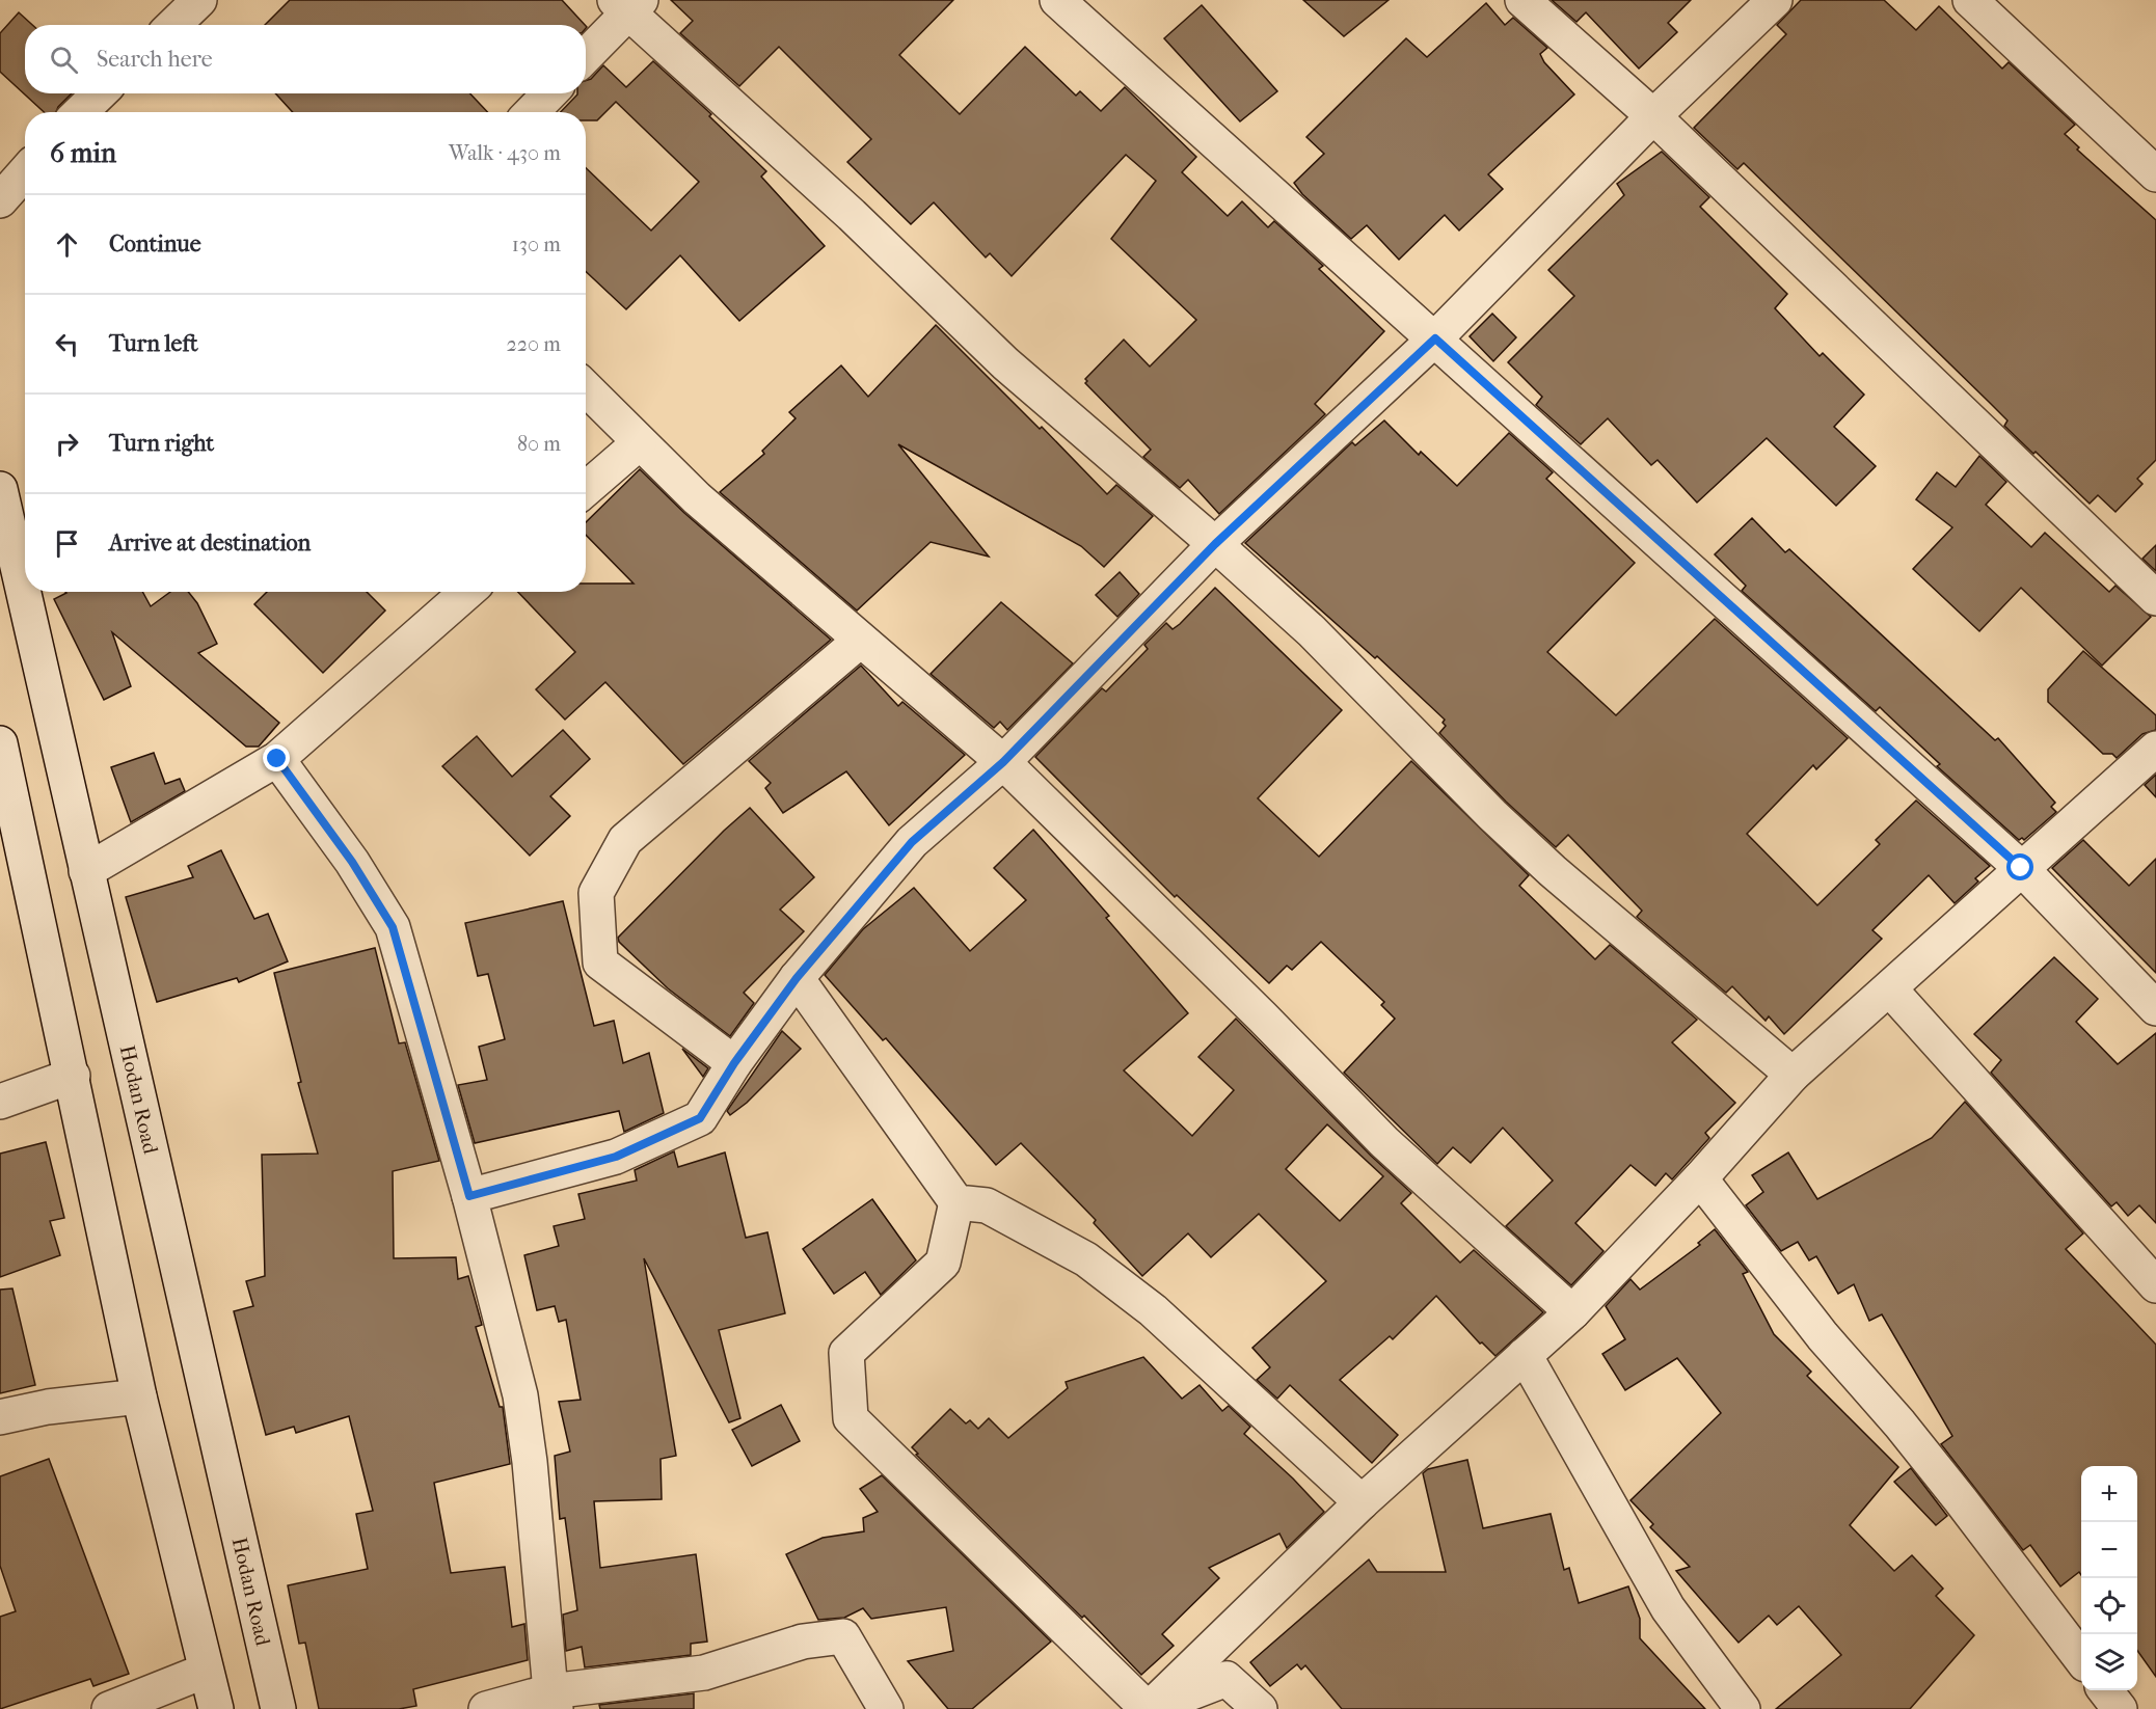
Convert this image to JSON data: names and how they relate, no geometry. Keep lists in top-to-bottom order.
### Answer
{
  "streets": {
    "street": ["Hodan Road"]
  },
  "page": {
    "search": "Search here",
    "heading": ["6 min", "Walk · 430 m"],
    "list": [
      ["Continue", "130 m"],
      ["Turn left", "220 m"],
      ["Turn right", "80 m"],
      "Arrive at destination"
    ],
    "map_buttons": ["+", "−"]
  }
}
